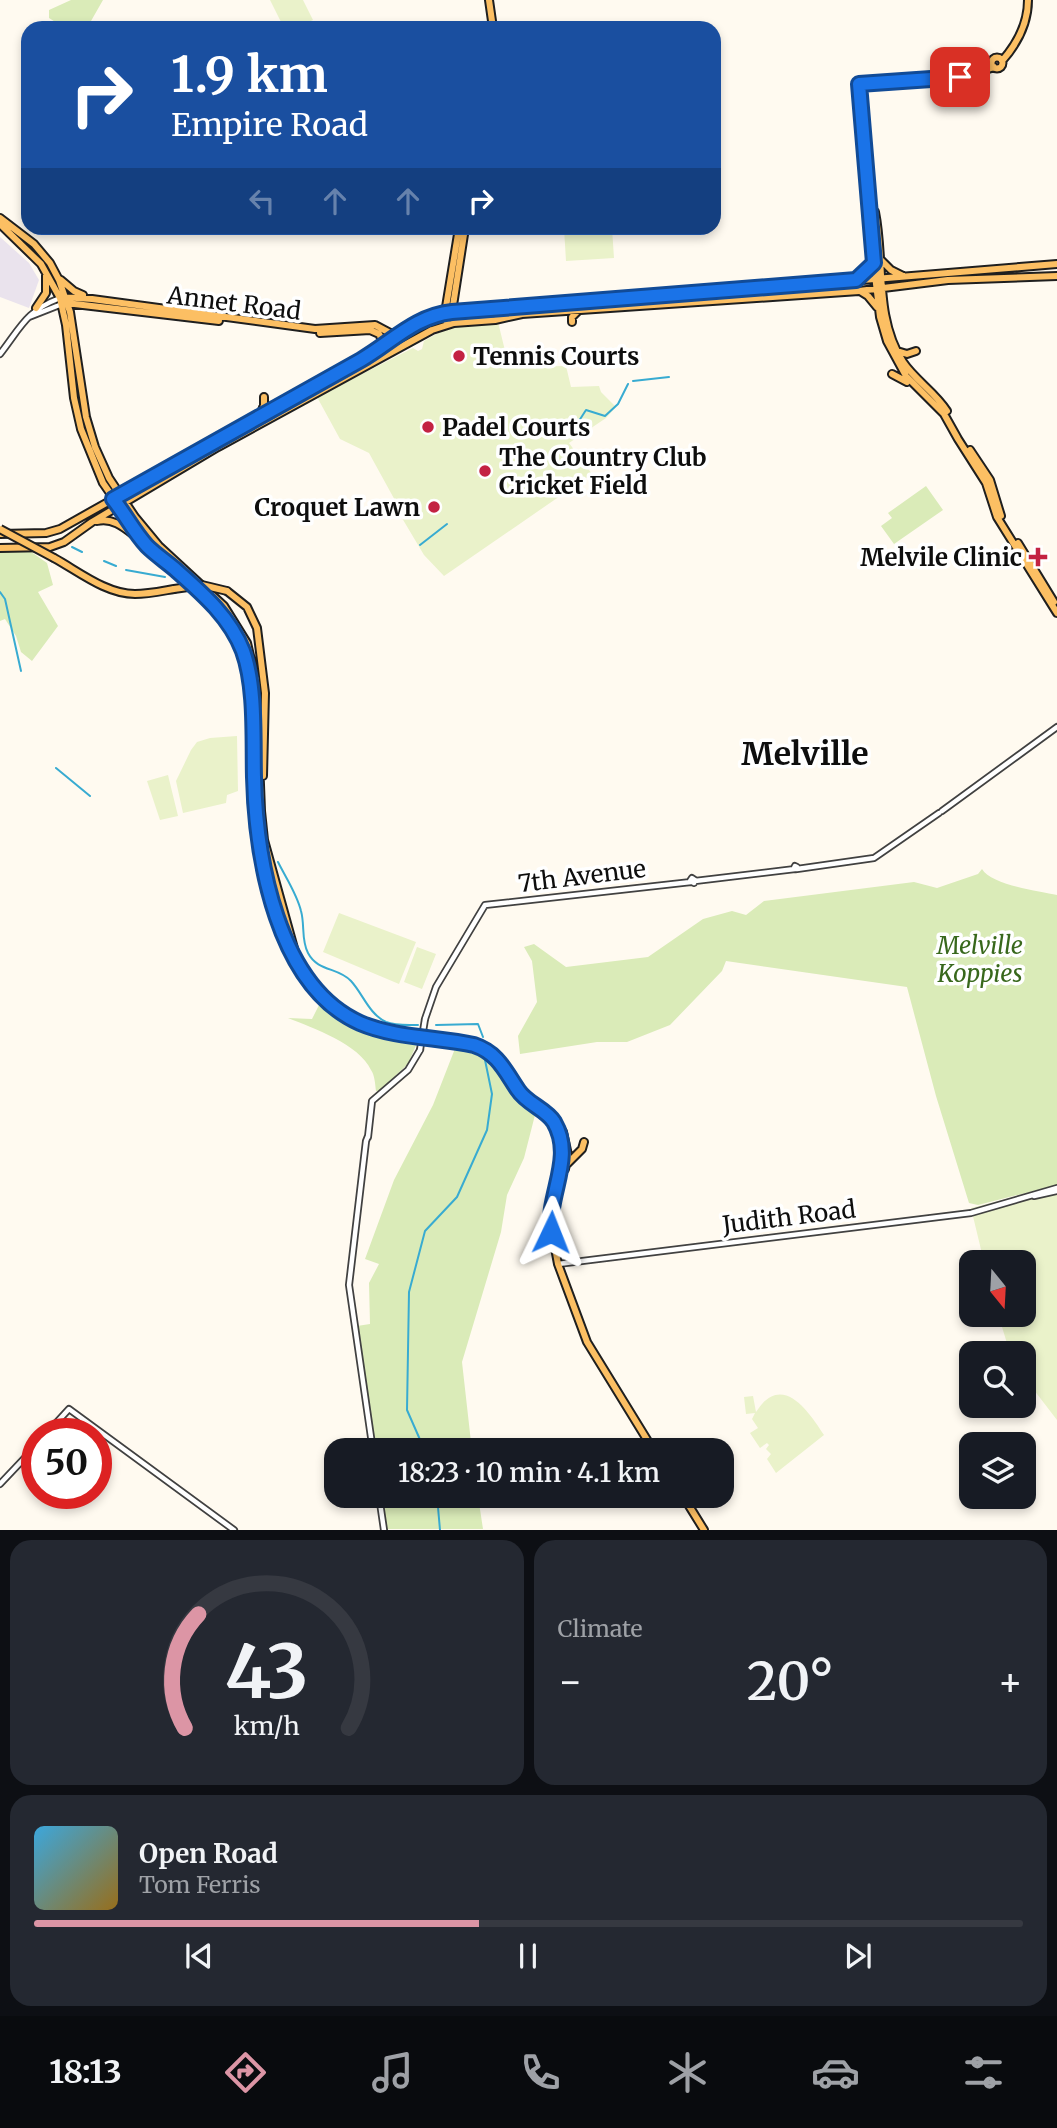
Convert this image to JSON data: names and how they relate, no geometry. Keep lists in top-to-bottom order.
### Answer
{
  "streets": {
    "main road": ["Annet Road"],
    "street": ["7th Avenue", "Judith Road"]
  },
  "districts": ["Melville"],
  "parks": ["Melville Koppies"],
  "places": {
    "other": [
      "Tennis Courts",
      "Padel Courts",
      "The Country Club Cricket Field",
      "Croquet Lawn"
    ],
    "health": ["Melvile Clinic"]
  },
  "north": "bottom",
  "page": {
    "turn": ["1.9 km", "Empire Road"],
    "limit": "50",
    "trip": "18:23 · 10 min · 4.1 km",
    "tile": "Climate",
    "heat": ["−", "20°", "+"],
    "song": ["Open Road", "Tom Ferris"],
    "tabs": "18:13",
    "gauge": ["43", "km/h"]
  }
}
